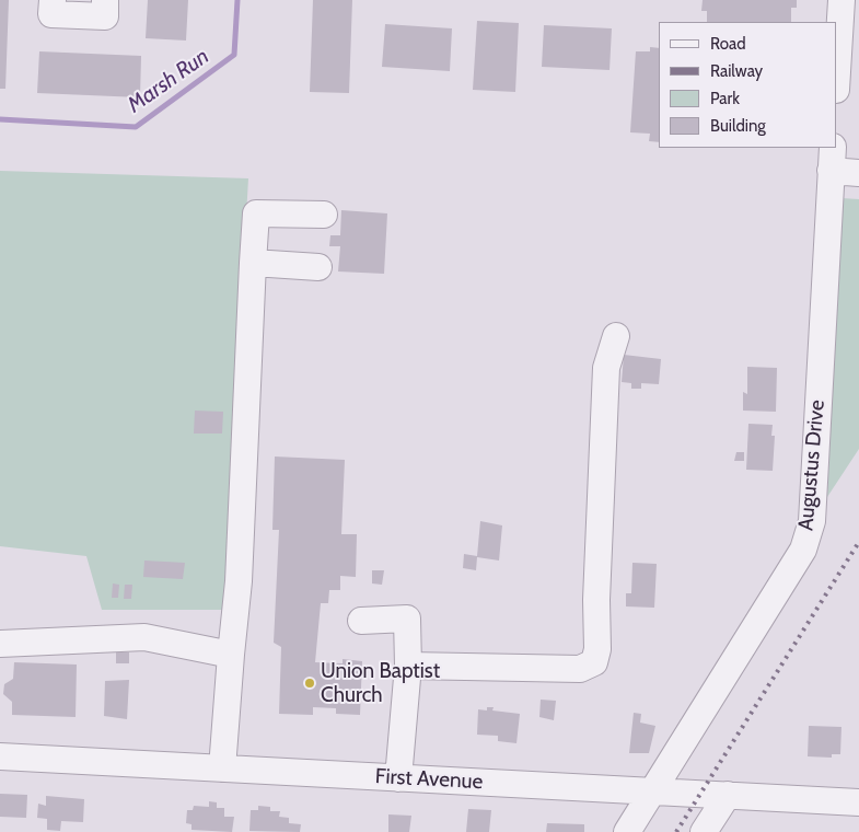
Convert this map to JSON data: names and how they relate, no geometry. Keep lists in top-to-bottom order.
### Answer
{
  "streets": {
    "street": ["Augustus Drive", "First Avenue"]
  },
  "crossings": [
    ["Augustus Drive", "First Avenue"]
  ],
  "water": ["Marsh Run"],
  "places": ["Union Baptist Church"],
  "legend": [
    "Road",
    "Railway",
    "Park",
    "Building"
  ]
}
